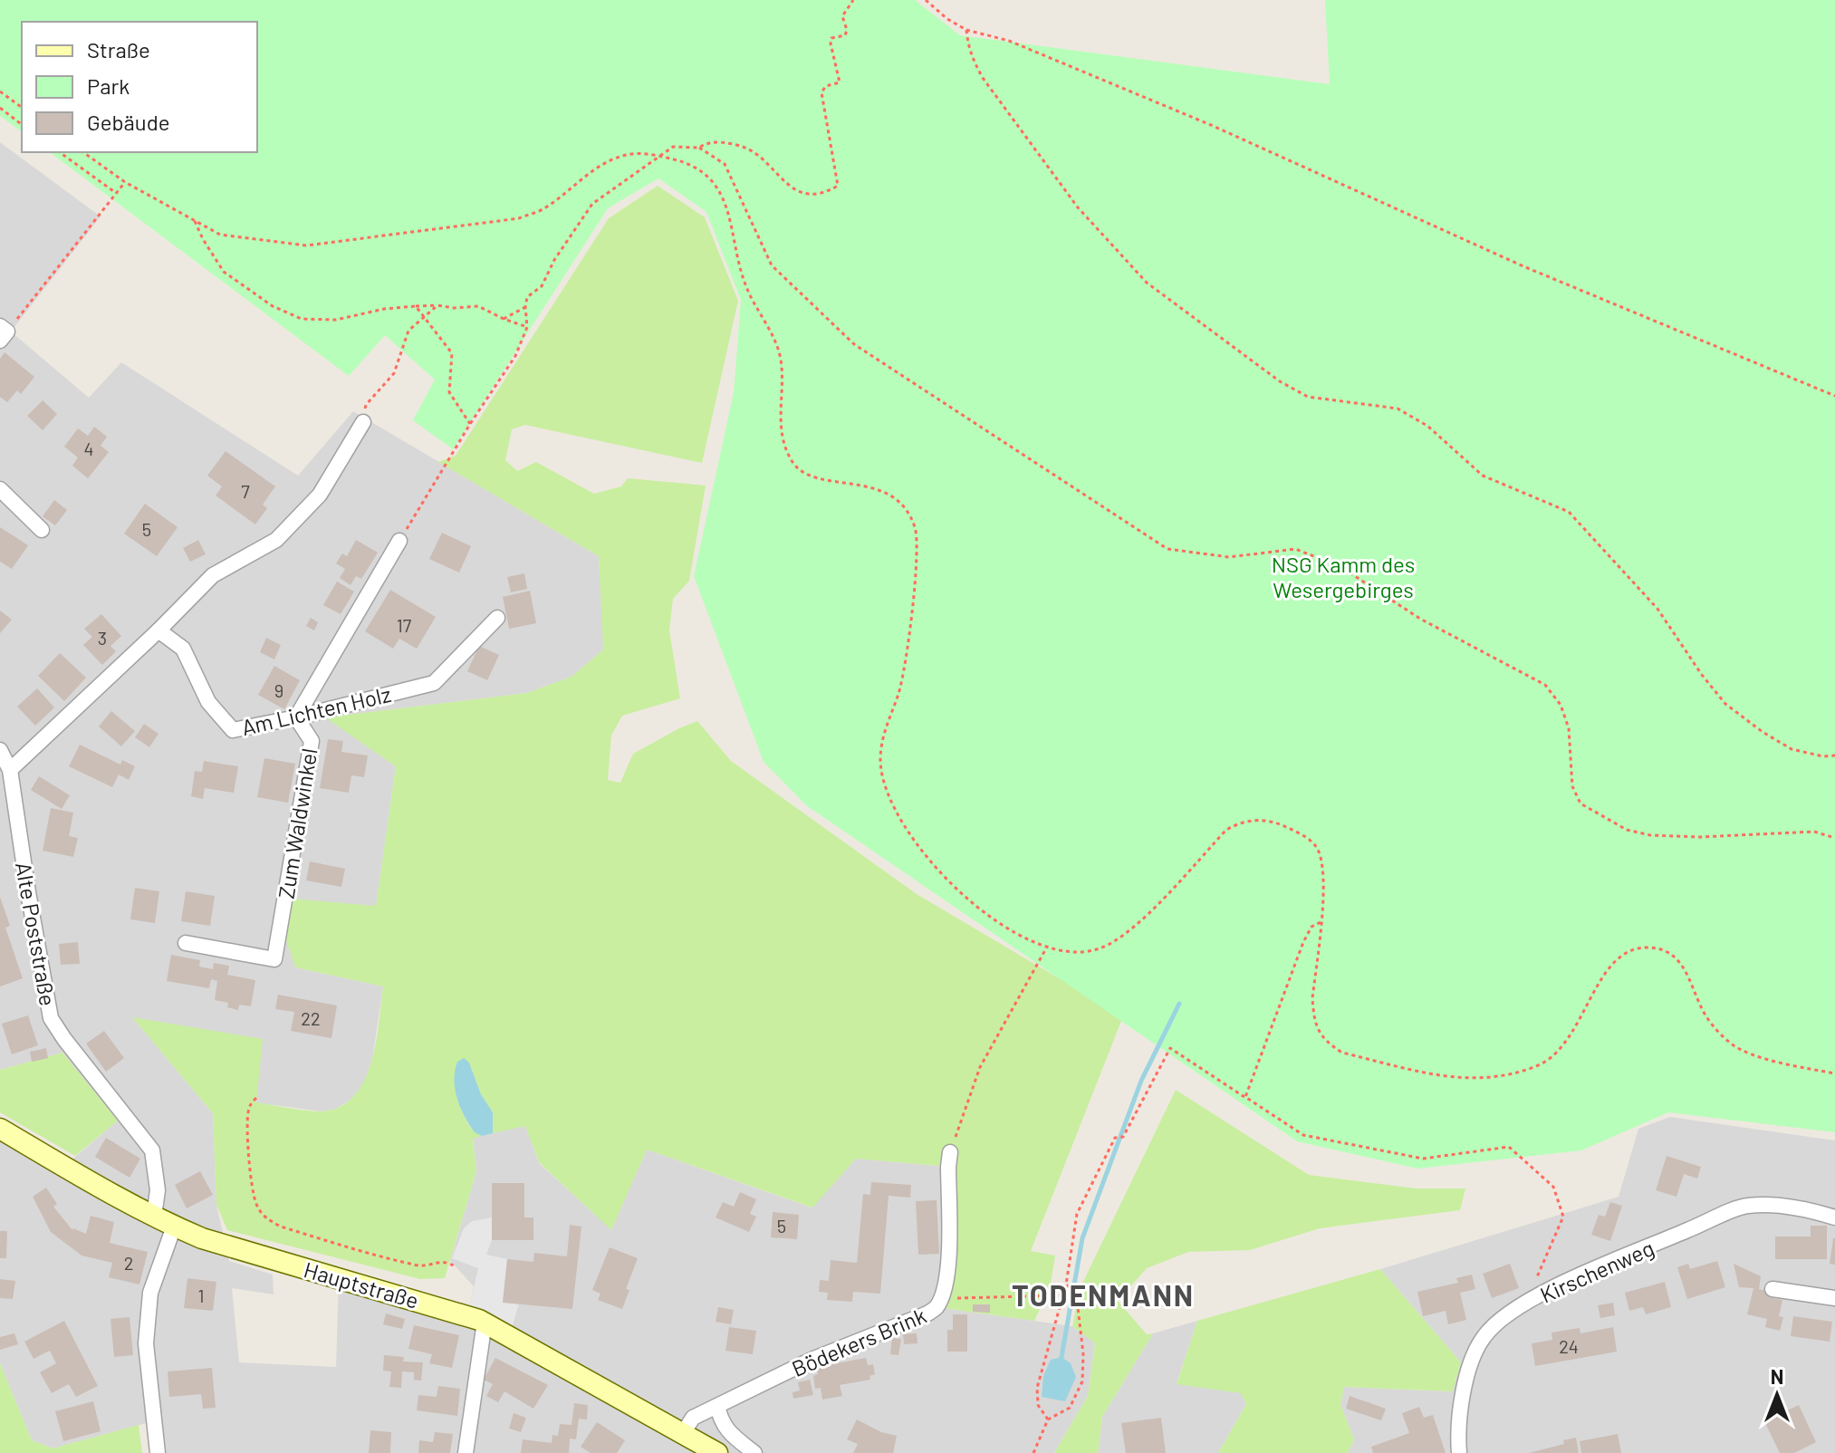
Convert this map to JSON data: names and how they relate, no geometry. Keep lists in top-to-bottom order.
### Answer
{
  "streets": {
    "main road": ["Hauptstraße"],
    "street": [
      "Am Lichten Holz",
      "Zum Waldwinkel",
      "Alte Poststraße",
      "Kirschenweg",
      "Bödekers Brink"
    ]
  },
  "crossings": [
    ["Am Lichten Holz", "Zum Waldwinkel"],
    ["Alte Poststraße", "Hauptstraße"],
    ["Hauptstraße", "Bödekers Brink"]
  ],
  "districts": ["TODENMANN"],
  "parks": ["NSG Kamm des Wesergebirges"],
  "house_numbers": [
    "4",
    "7",
    "5",
    "17",
    "3",
    "9",
    "22",
    "5",
    "2",
    "1",
    "24"
  ],
  "legend": ["Straße", "Park", "Gebäude"],
  "north": "top"
}
